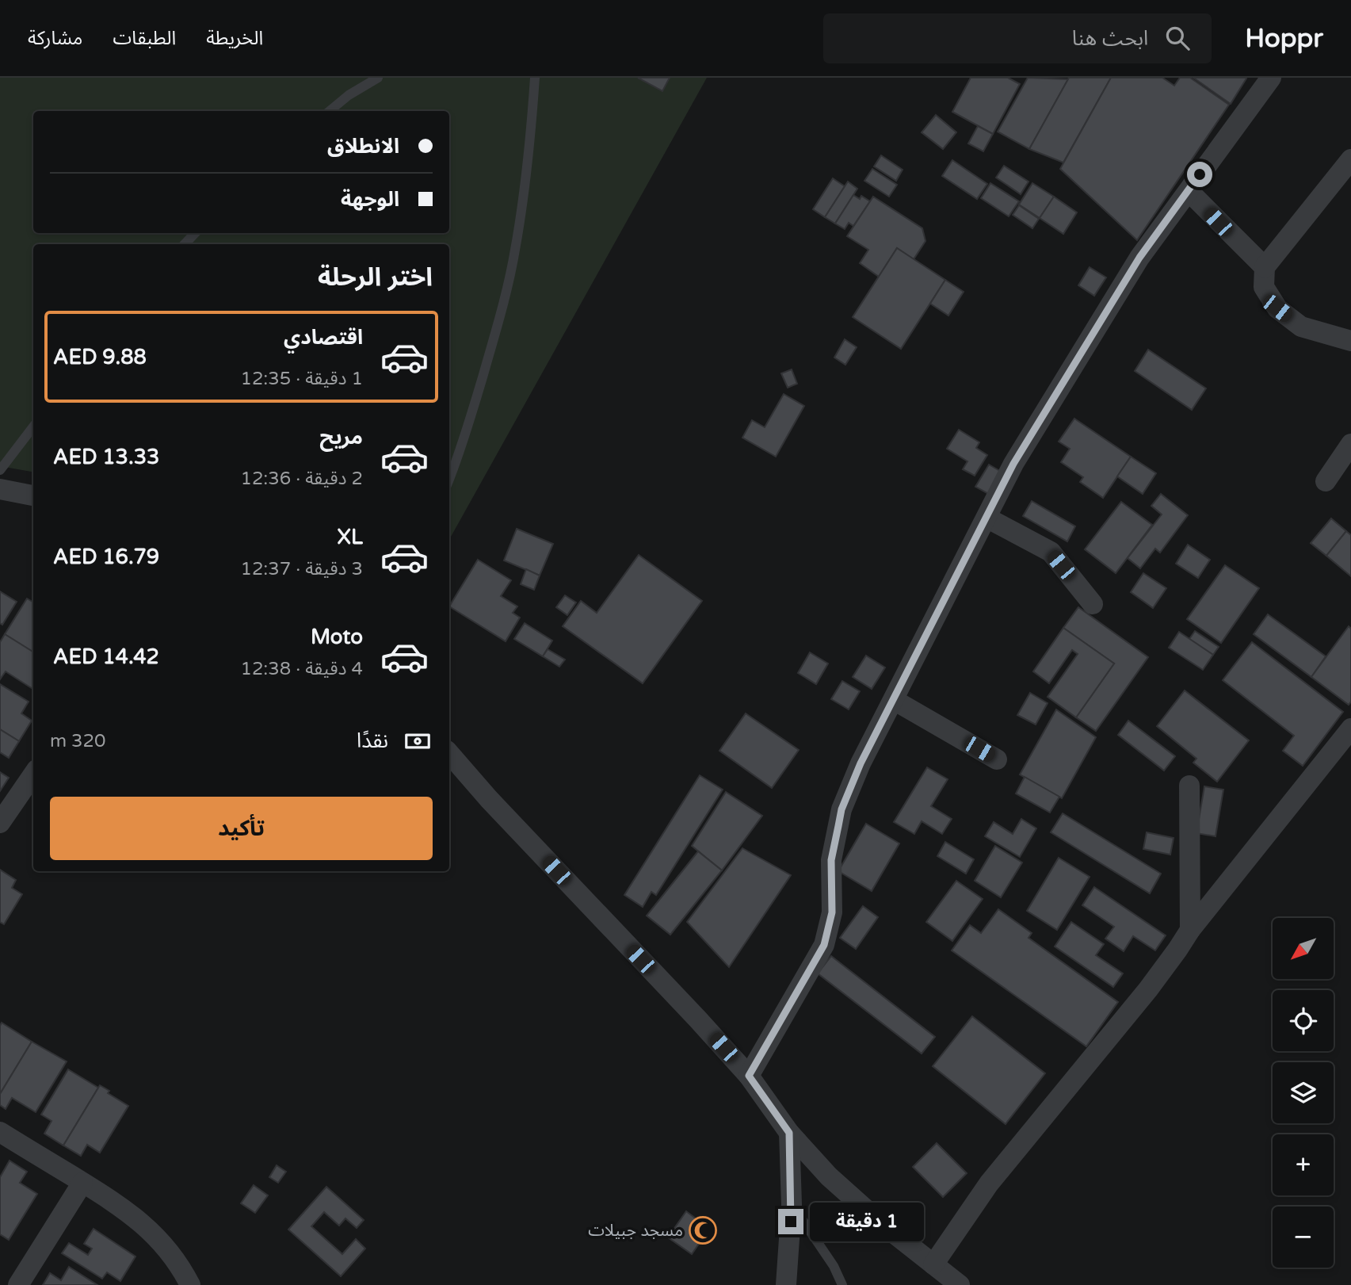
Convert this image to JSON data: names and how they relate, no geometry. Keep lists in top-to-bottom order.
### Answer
{
  "places": {
    "mosque": ["مسجد جبيلات"]
  },
  "north": "bottom left",
  "page": {
    "header": "Hoppr",
    "search": "ابحث هنا",
    "nav": ["الخريطة", "الطبقات", "مشاركة"],
    "banner": ["الانطلاق", "الوجهة"],
    "heading": "اختر الرحلة",
    "list": [
      {
        "name": "اقتصادي",
        "note": "1 دقيقة · 12:35",
        "value": "AED 9.88"
      },
      {
        "name": "مريح",
        "note": "2 دقيقة · 12:36",
        "value": "AED 13.33"
      },
      {
        "name": "XL",
        "note": "3 دقيقة · 12:37",
        "value": "AED 16.79"
      },
      {
        "name": "Moto",
        "note": "4 دقيقة · 12:38",
        "value": "AED 14.42"
      }
    ],
    "pay": ["نقدًا", "320 m"],
    "buttons": "تأكيد",
    "map_buttons": ["+", "−"],
    "bubble": "1 دقيقة"
  }
}
